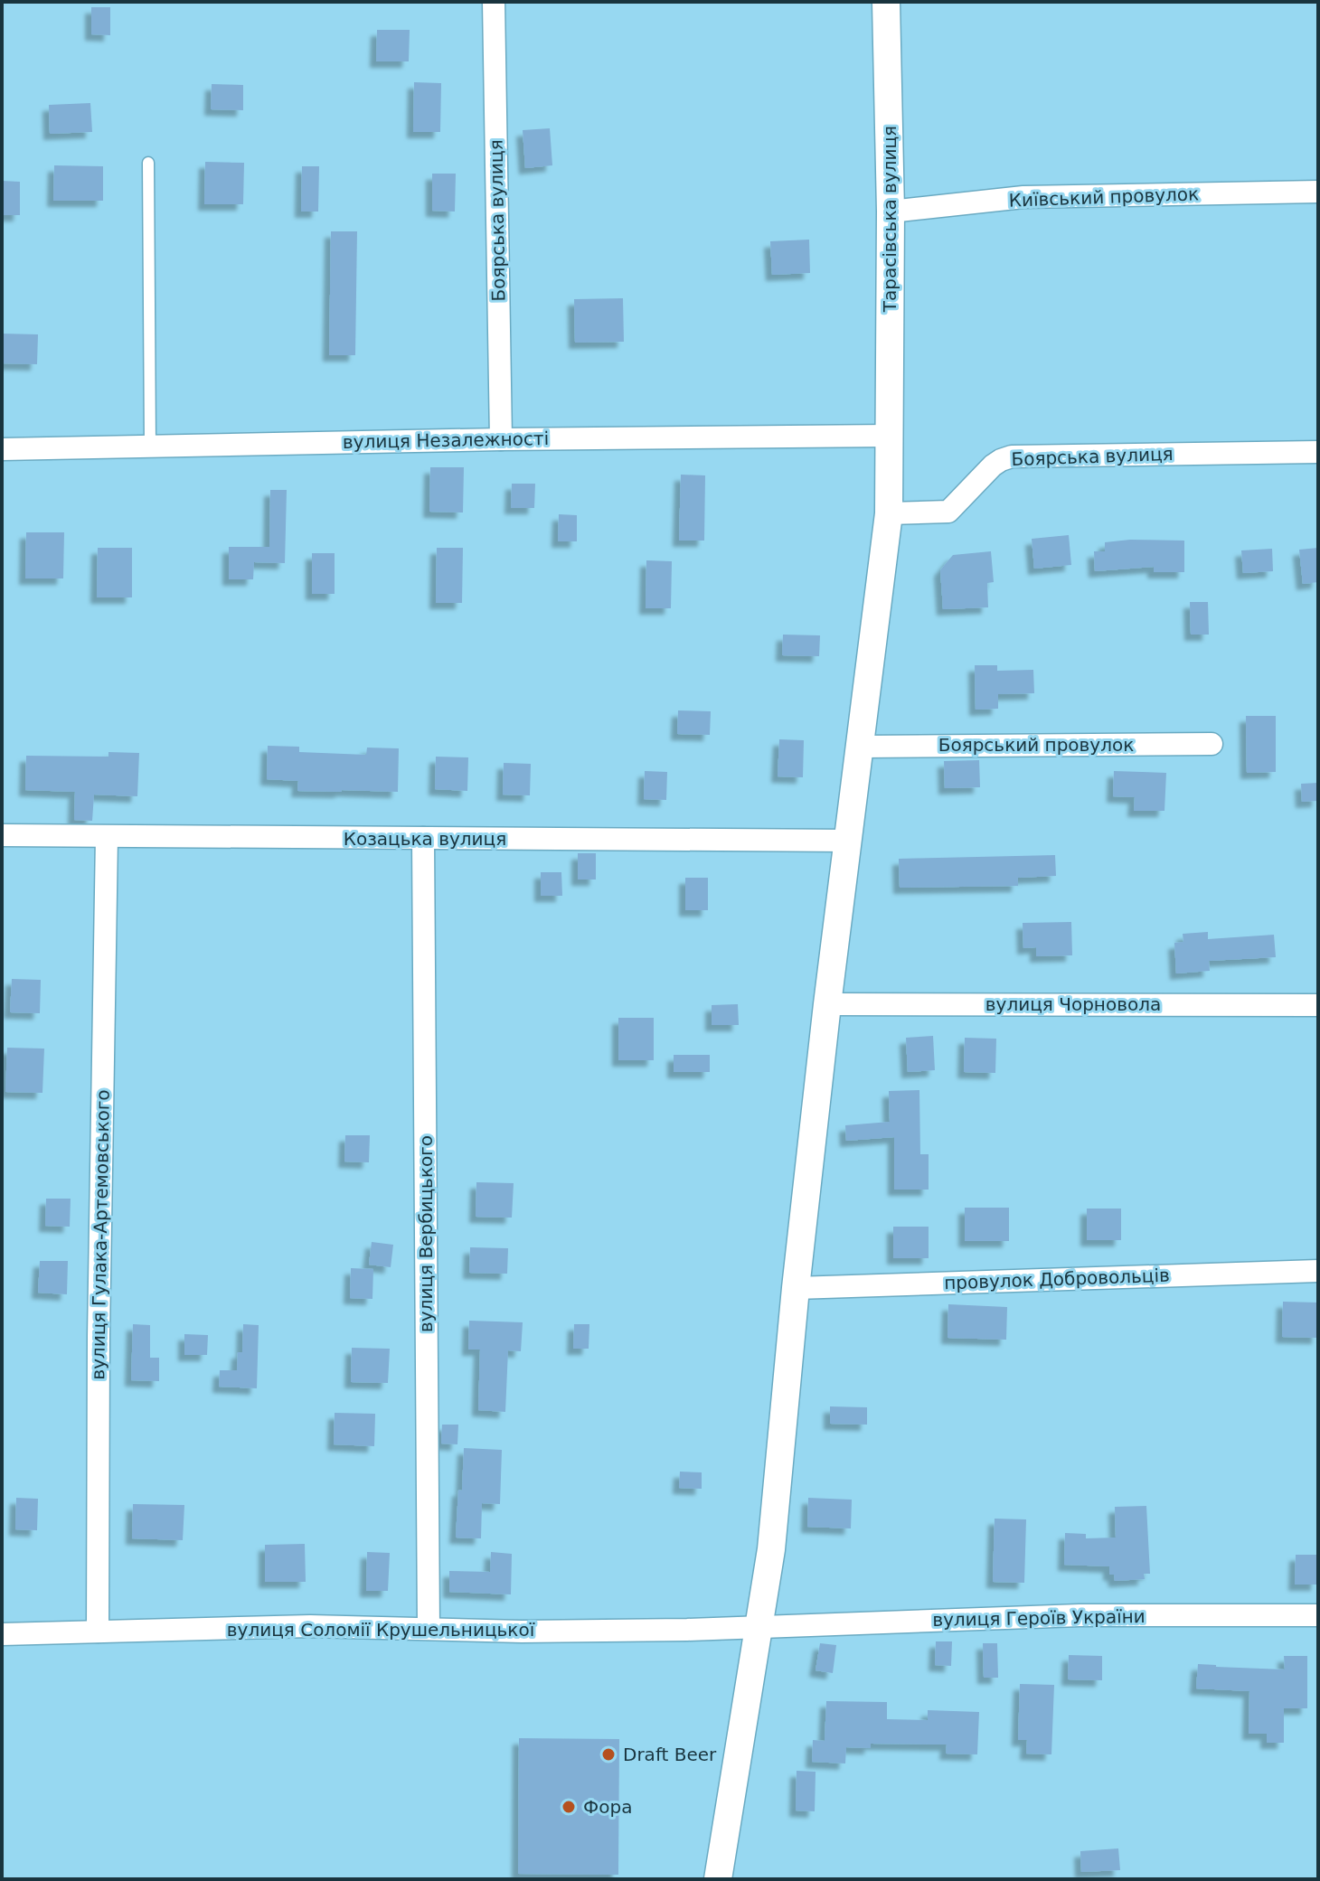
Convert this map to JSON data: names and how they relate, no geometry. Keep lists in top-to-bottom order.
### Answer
{
  "streets": {
    "street": [
      "Київський провулок",
      "Тарасівська вулиця",
      "Боярська вулиця",
      "вулиця Незалежності",
      "Боярський провулок",
      "Козацька вулиця",
      "вулиця Чорновола",
      "вулиця Вербицького",
      "вулиця Гулака-Артемовського",
      "провулок Добровольців",
      "вулиця Героїв України",
      "вулиця Соломії Крушельницької"
    ]
  },
  "crossings": [
    ["Київський провулок", "Тарасівська вулиця"],
    ["Тарасівська вулиця", "Боярська вулиця"],
    ["Тарасівська вулиця", "вулиця Незалежності"],
    ["Тарасівська вулиця", "Боярський провулок"],
    ["Тарасівська вулиця", "Козацька вулиця"],
    ["Тарасівська вулиця", "вулиця Чорновола"],
    ["Тарасівська вулиця", "провулок Добровольців"],
    ["Тарасівська вулиця", "вулиця Героїв України"],
    ["Тарасівська вулиця", "вулиця Соломії Крушельницької"],
    ["Боярська вулиця", "вулиця Незалежності"],
    ["Козацька вулиця", "вулиця Вербицького"],
    ["Козацька вулиця", "вулиця Гулака-Артемовського"],
    ["вулиця Вербицького", "вулиця Соломії Крушельницької"],
    ["вулиця Гулака-Артемовського", "вулиця Соломії Крушельницької"],
    ["вулиця Героїв України", "вулиця Соломії Крушельницької"]
  ],
  "places": ["Draft Beer", "Фора"]
}
